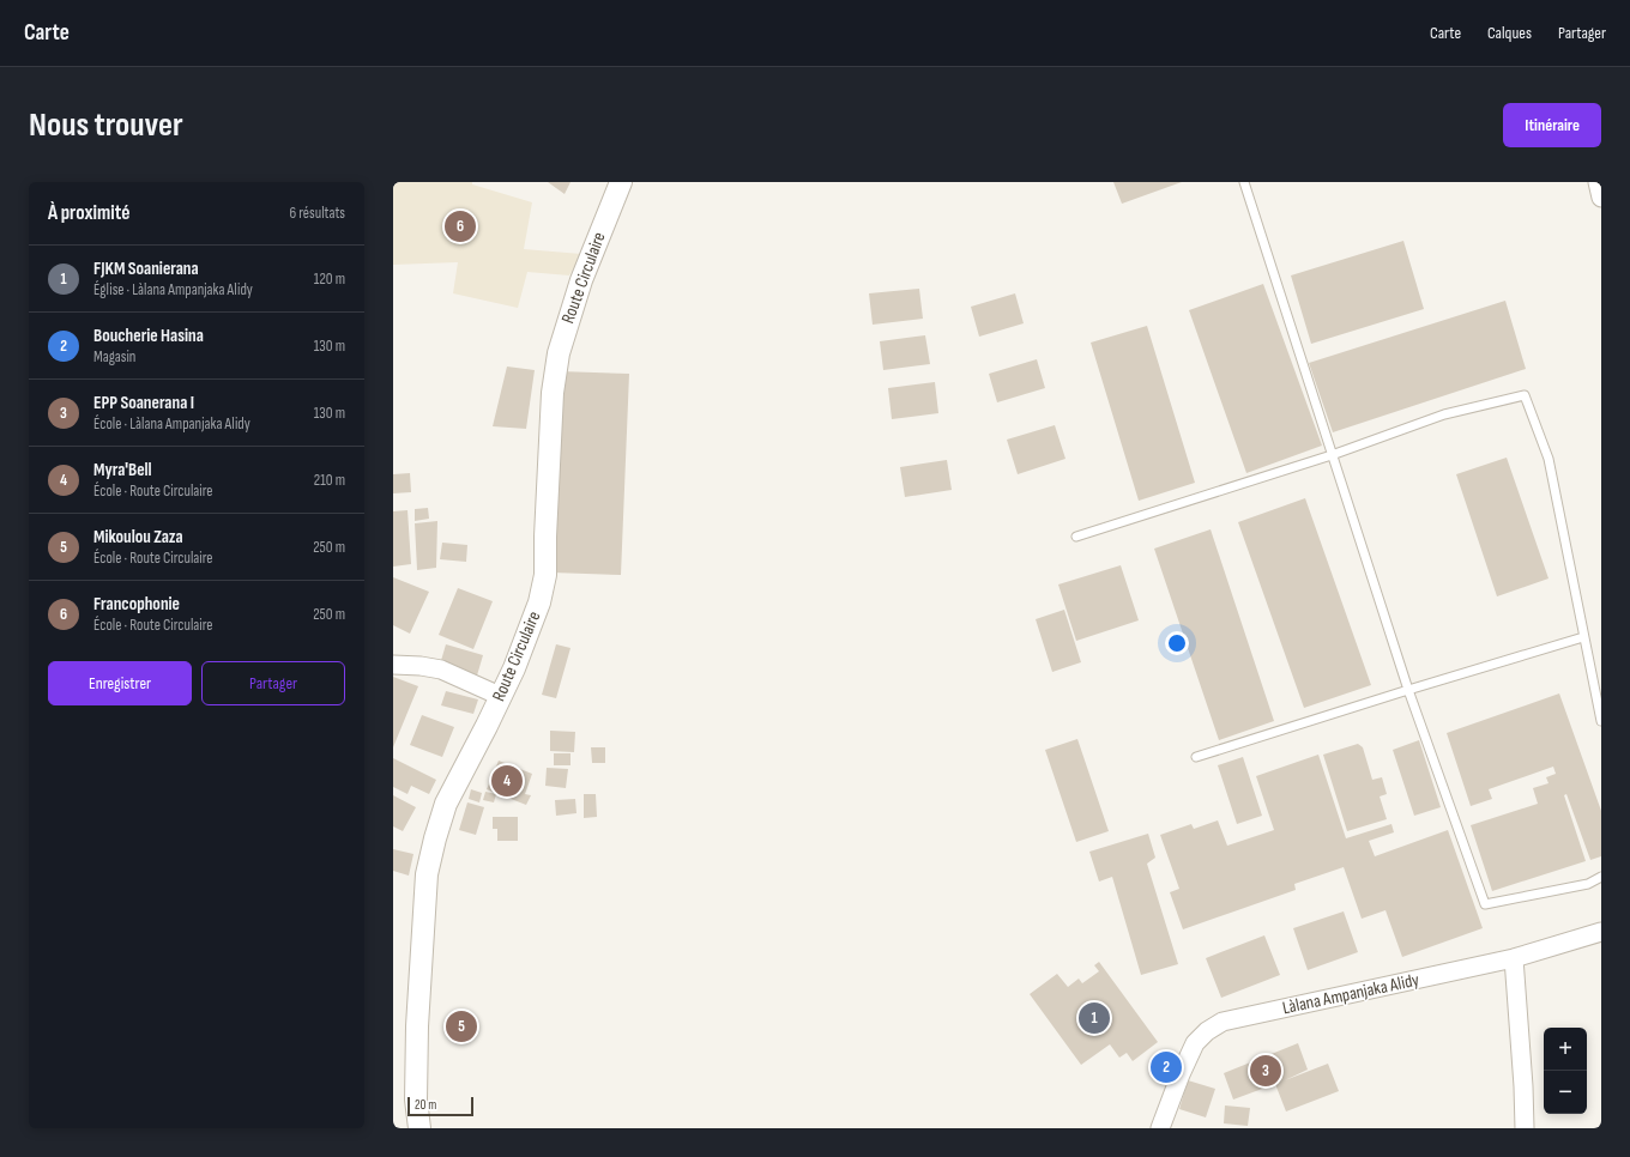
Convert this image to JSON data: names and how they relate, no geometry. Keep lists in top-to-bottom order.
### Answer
{
  "streets": {
    "street": ["Route Circulaire", "Làlana Ampanjaka Alidy"]
  },
  "scale_bar": "20 m",
  "page": {
    "header": "Carte",
    "nav": ["Carte", "Calques", "Partager"],
    "buttons": [
      "Itinéraire",
      ["Enregistrer", "Partager"]
    ],
    "title": "Nous trouver",
    "heading": ["À proximité", "6 résultats"],
    "pins": [
      "6",
      "4",
      "1",
      "5",
      "2",
      "3"
    ],
    "list": [
      {
        "mark": "1",
        "name": "FJKM Soanierana",
        "note": "Église · Làlana Ampanjaka Alidy",
        "value": "120 m"
      },
      {
        "mark": "2",
        "name": "Boucherie Hasina",
        "note": "Magasin",
        "value": "130 m"
      },
      {
        "mark": "3",
        "name": "EPP Soanerana I",
        "note": "École · Làlana Ampanjaka Alidy",
        "value": "130 m"
      },
      {
        "mark": "4",
        "name": "Myra'Bell",
        "note": "École · Route Circulaire",
        "value": "210 m"
      },
      {
        "mark": "5",
        "name": "Mikoulou Zaza",
        "note": "École · Route Circulaire",
        "value": "250 m"
      },
      {
        "mark": "6",
        "name": "Francophonie",
        "note": "École · Route Circulaire",
        "value": "250 m"
      }
    ],
    "map_buttons": ["+", "−"],
    "scale": "20 m"
  }
}
